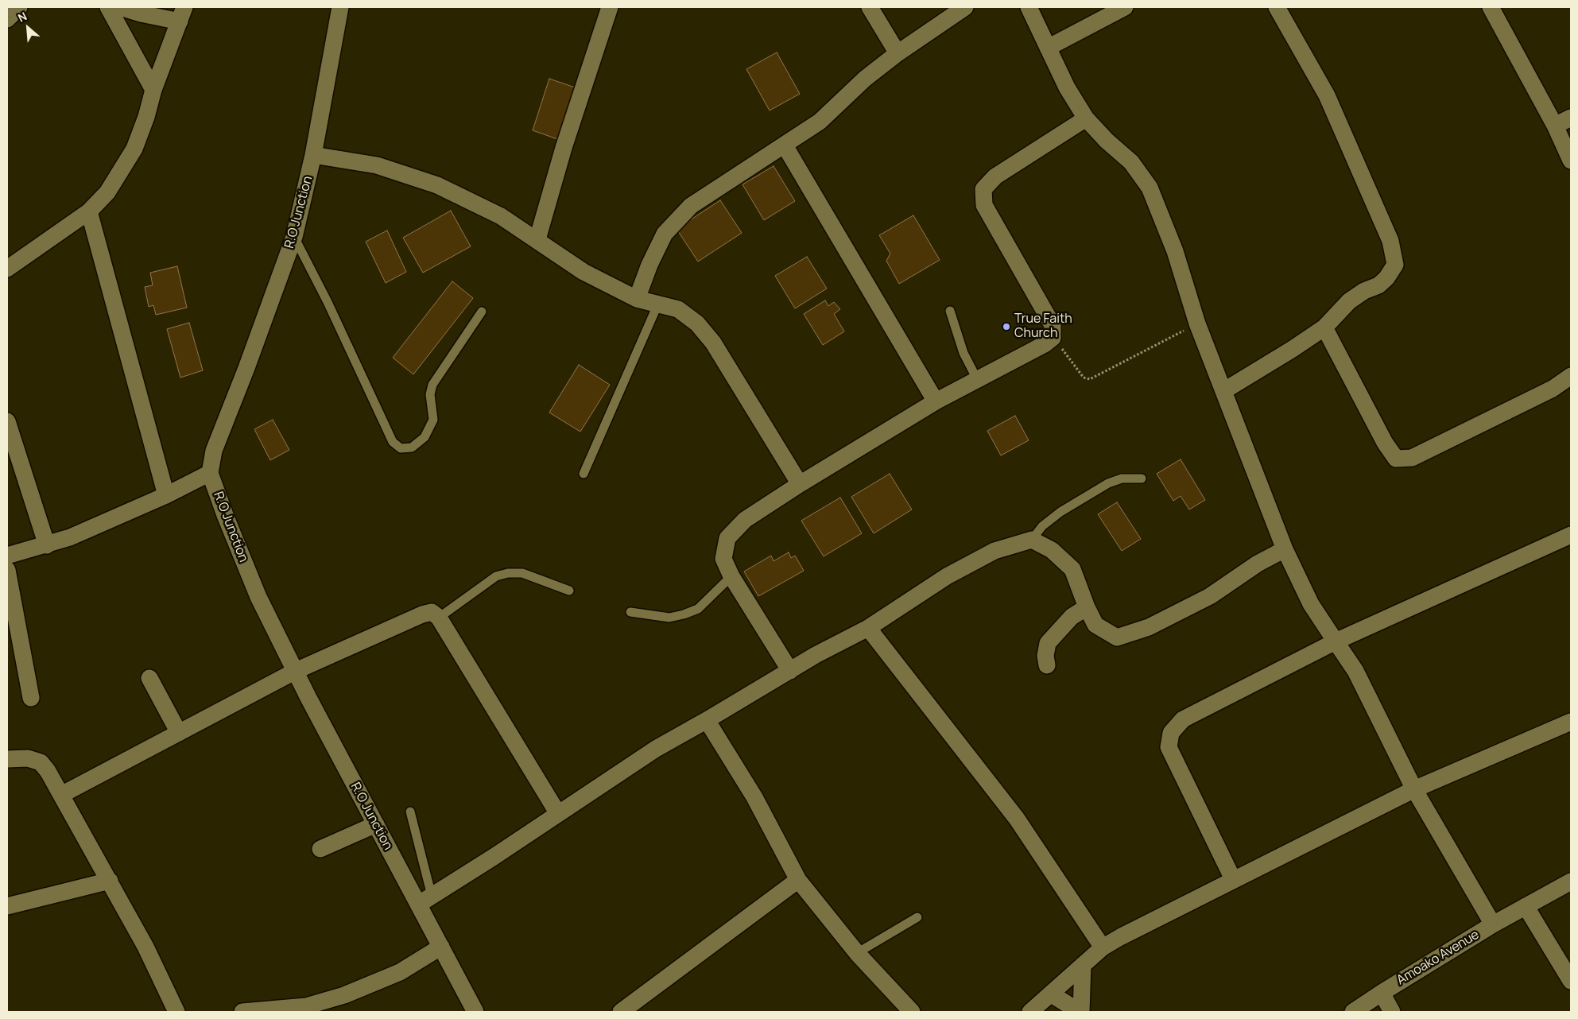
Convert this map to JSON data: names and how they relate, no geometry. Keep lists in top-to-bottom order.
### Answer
{
  "streets": {
    "street": ["R.O Junction", "Amoako Avenue"]
  },
  "places": ["True Faith Church"],
  "north": "top left"
}
